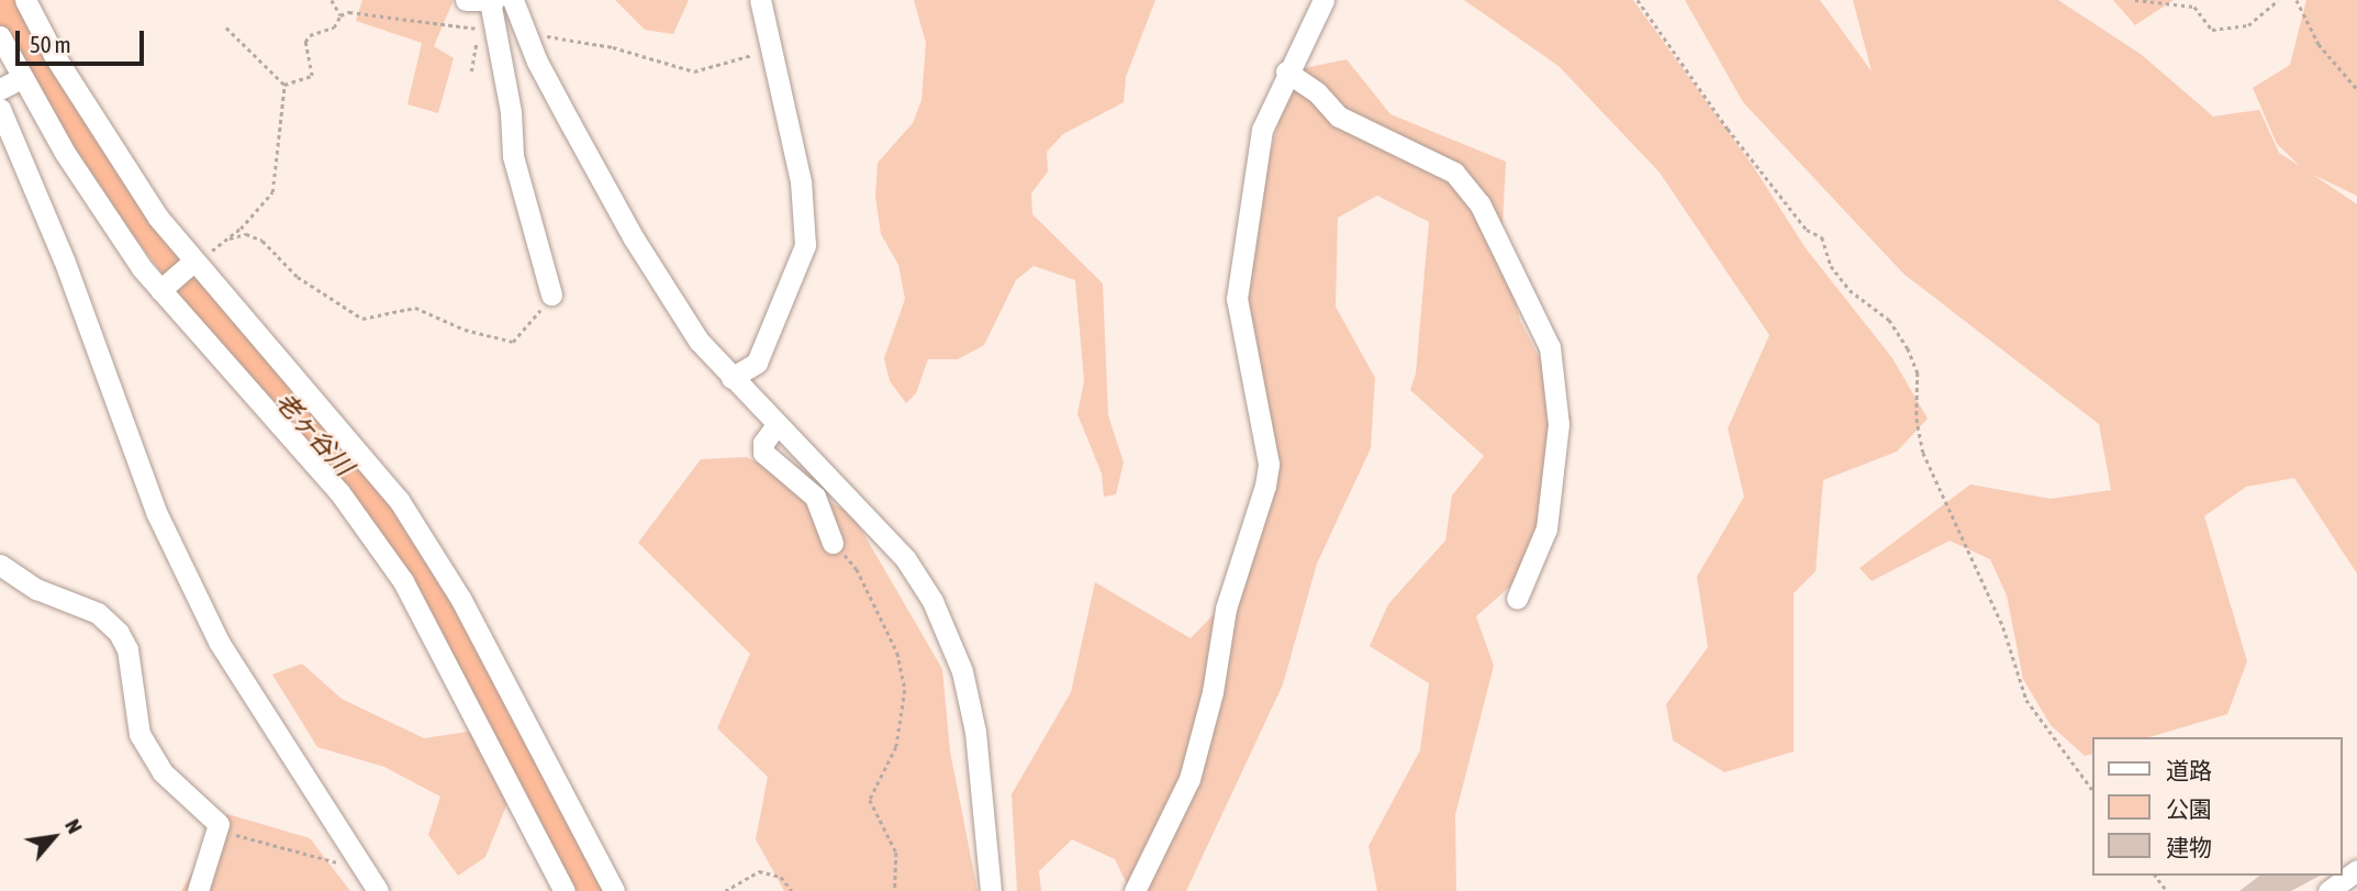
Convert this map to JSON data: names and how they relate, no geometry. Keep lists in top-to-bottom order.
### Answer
{
  "water": ["老ヶ谷川"],
  "legend": ["道路", "公園", "建物"],
  "scale_bar": "50 m",
  "north": "top right"
}
